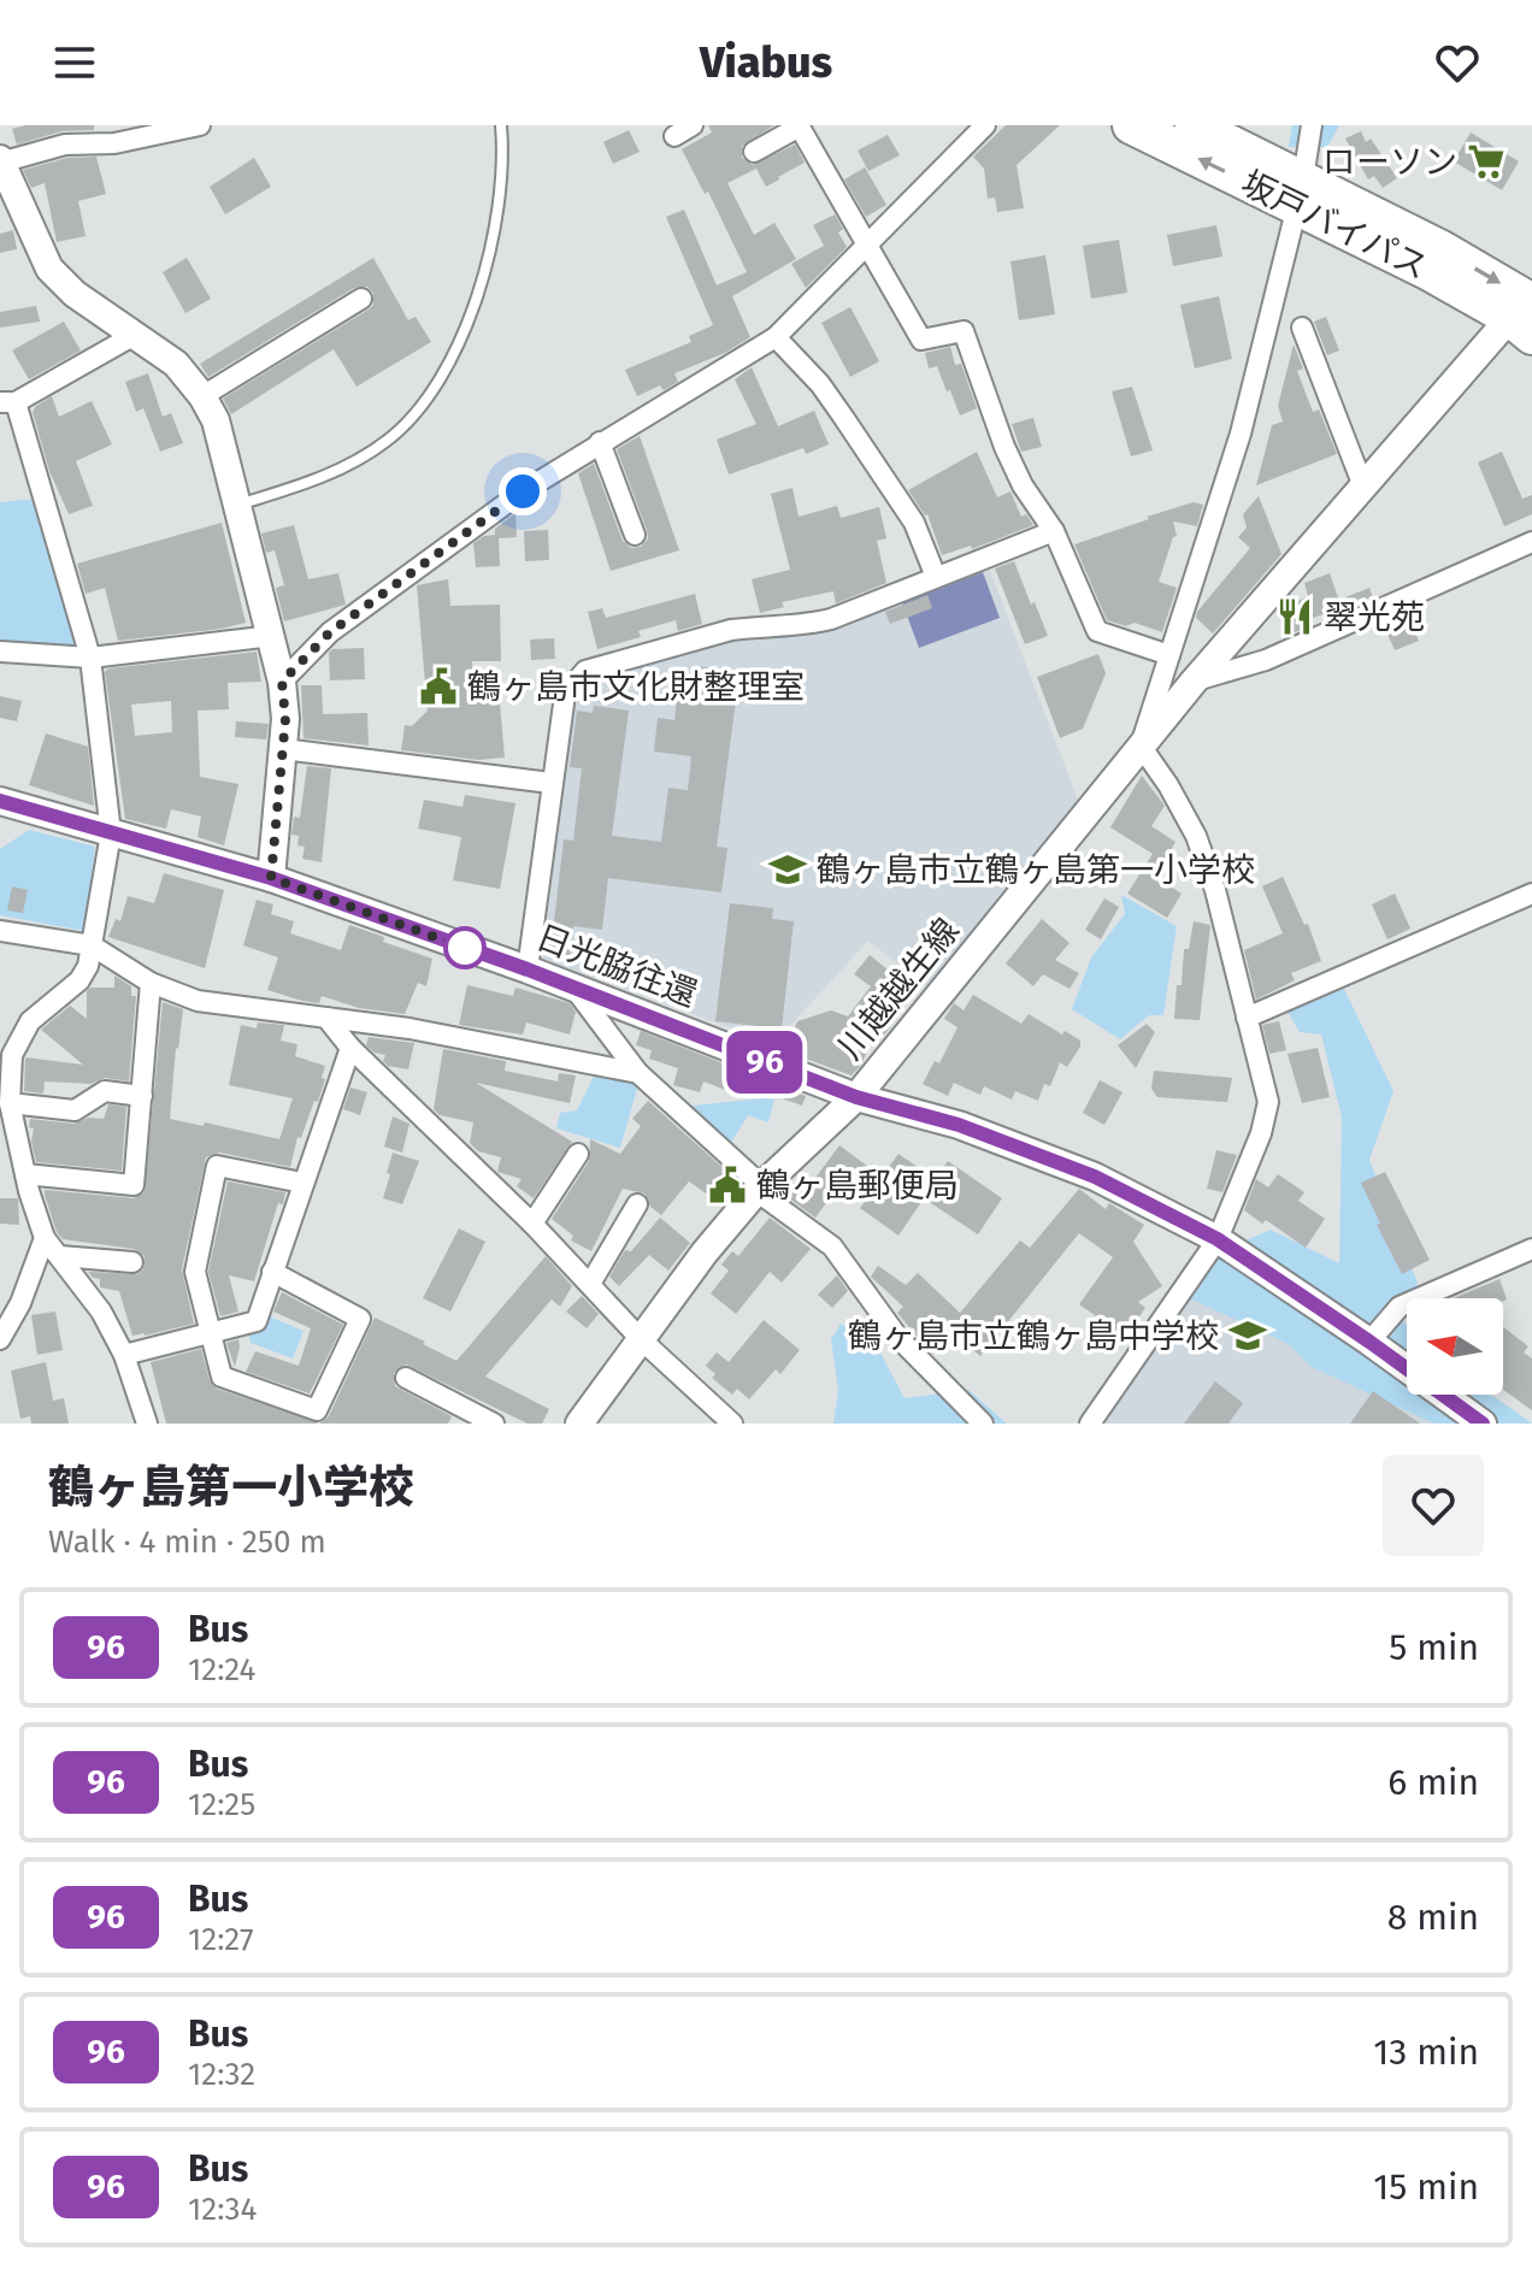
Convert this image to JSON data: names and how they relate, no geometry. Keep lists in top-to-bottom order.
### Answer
{
  "streets": {
    "highway": ["坂戸バイパス"],
    "street": ["日光脇往還", "川越越生線"]
  },
  "crossings": [
    ["坂戸バイパス", "川越越生線"],
    ["日光脇往還", "川越越生線"]
  ],
  "places": {
    "supermarket": ["ローソン"],
    "restaurant": ["翠光苑"],
    "public building": ["鶴ヶ島市文化財整理室", "鶴ヶ島郵便局"],
    "school or university": ["鶴ヶ島市立鶴ヶ島第一小学校", "鶴ヶ島市立鶴ヶ島中学校"]
  },
  "lines": ["bus line 96"],
  "north": "left",
  "page": {
    "header": "Viabus",
    "on_map": "96",
    "heading": ["鶴ヶ島第一小学校", "Walk · 4 min · 250 m"],
    "list": [
      {
        "mark": "96",
        "name": "Bus",
        "note": "12:24",
        "value": "5 min"
      },
      {
        "mark": "96",
        "name": "Bus",
        "note": "12:25",
        "value": "6 min"
      },
      {
        "mark": "96",
        "name": "Bus",
        "note": "12:27",
        "value": "8 min"
      },
      {
        "mark": "96",
        "name": "Bus",
        "note": "12:32",
        "value": "13 min"
      },
      {
        "mark": "96",
        "name": "Bus",
        "note": "12:34",
        "value": "15 min"
      }
    ]
  }
}
